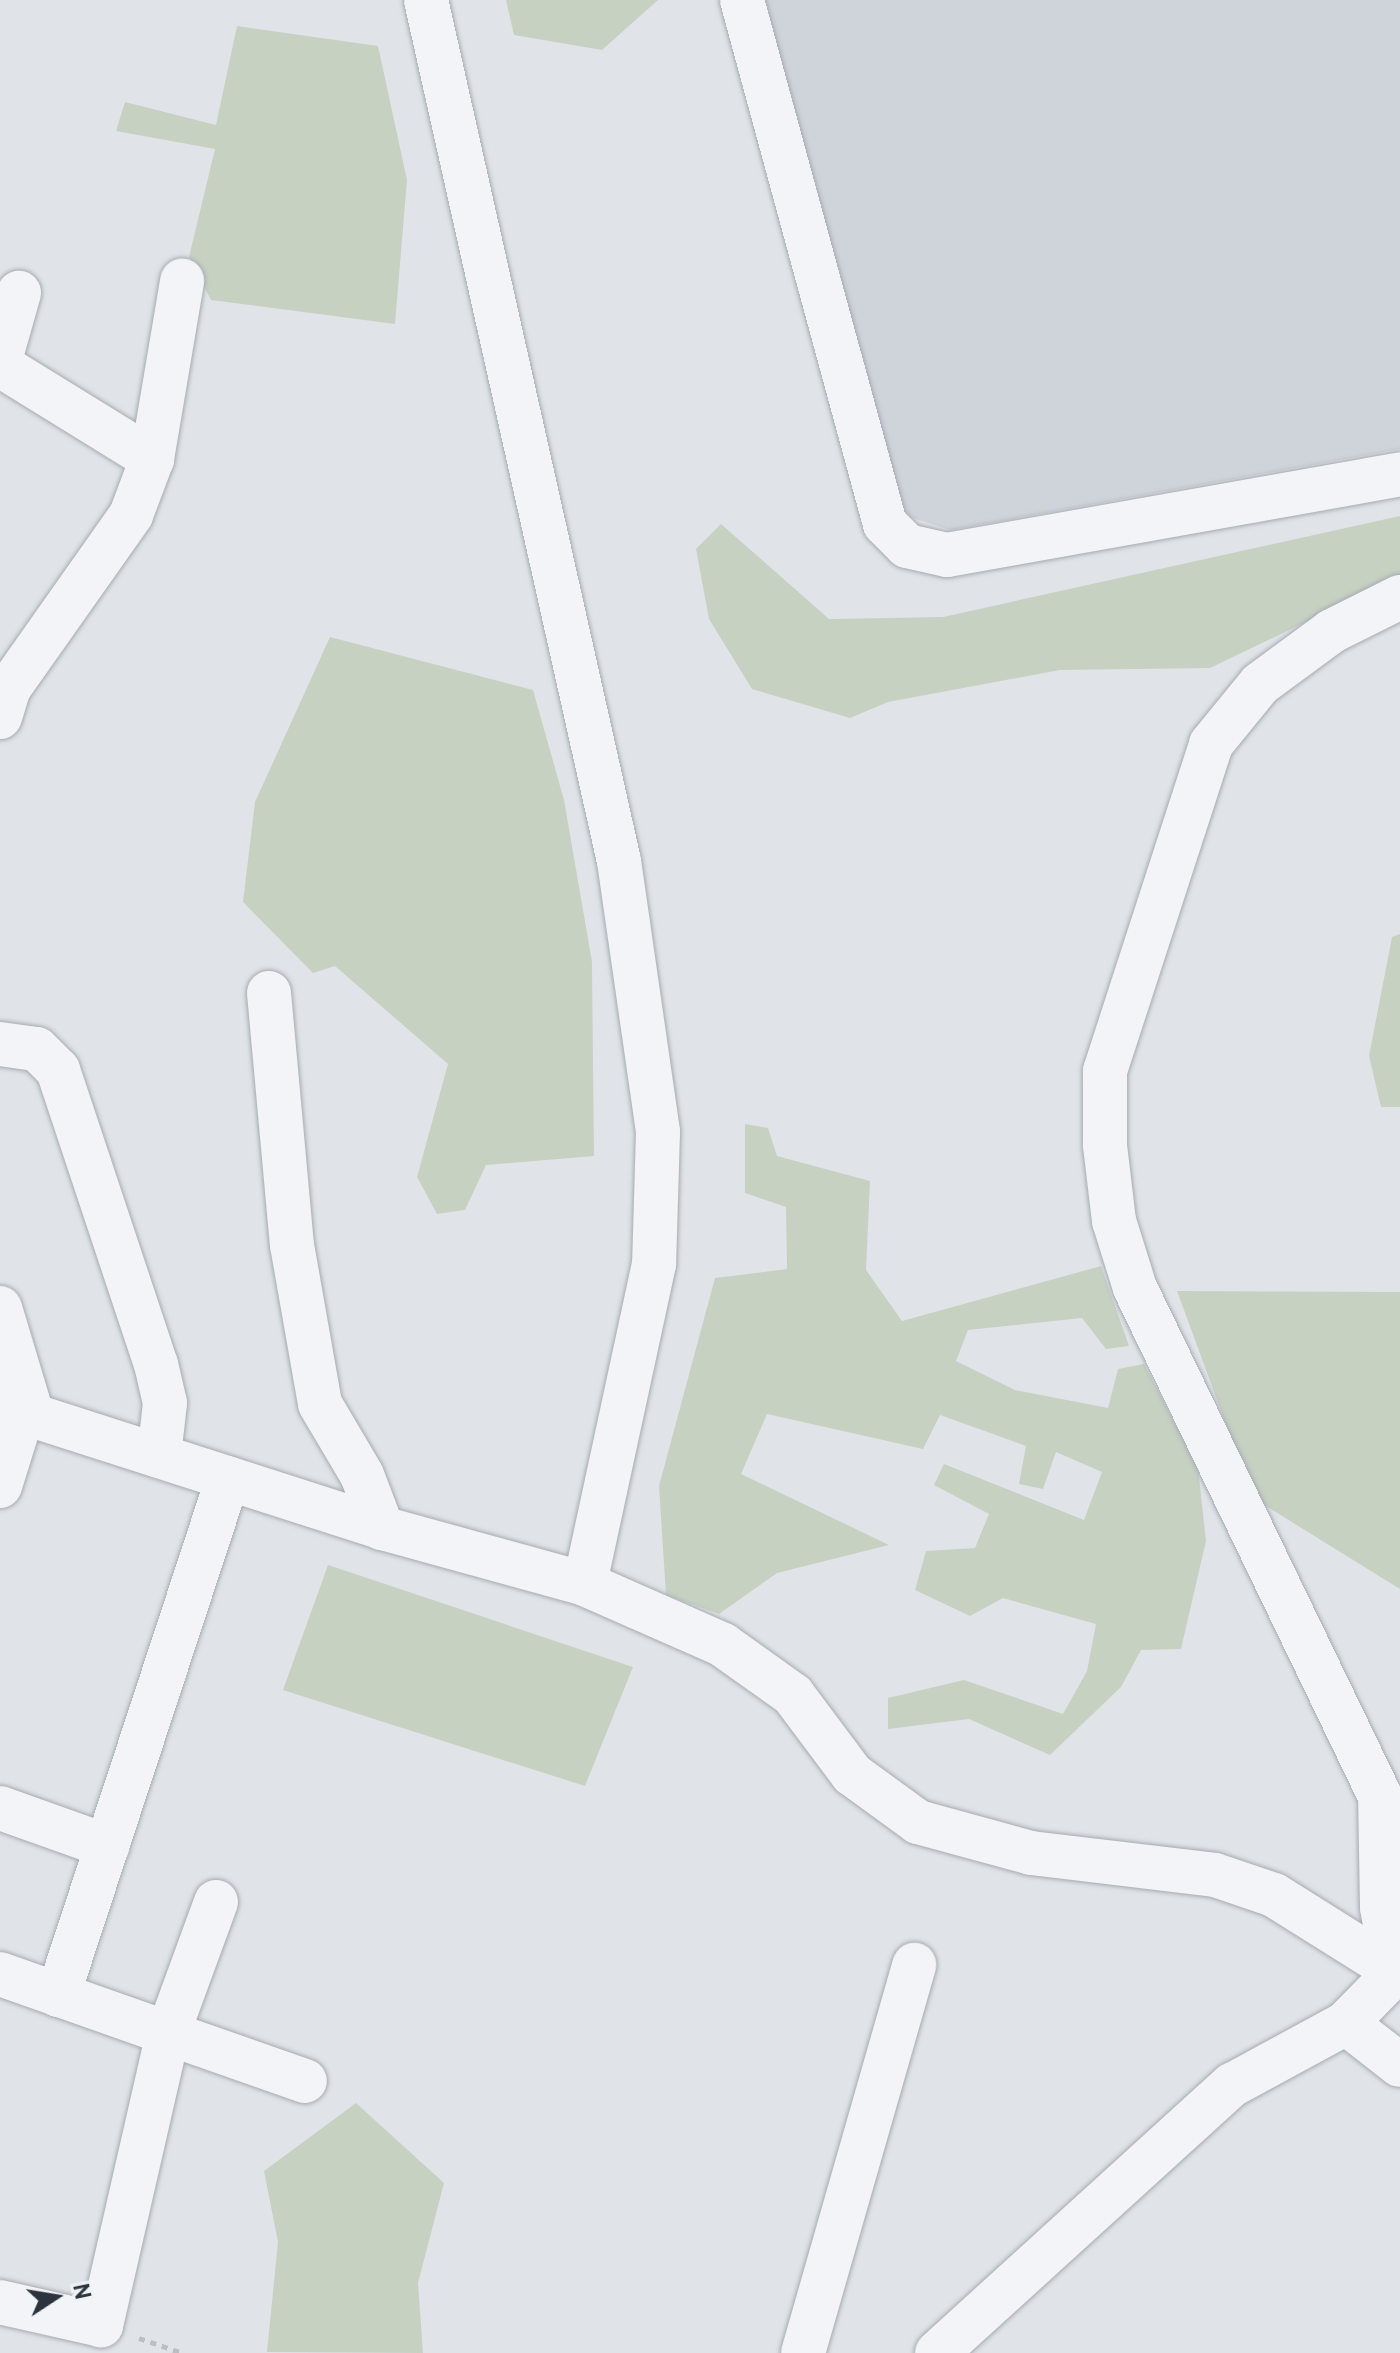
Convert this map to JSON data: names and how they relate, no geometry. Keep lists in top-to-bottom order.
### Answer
{
  "north": "right"
}
